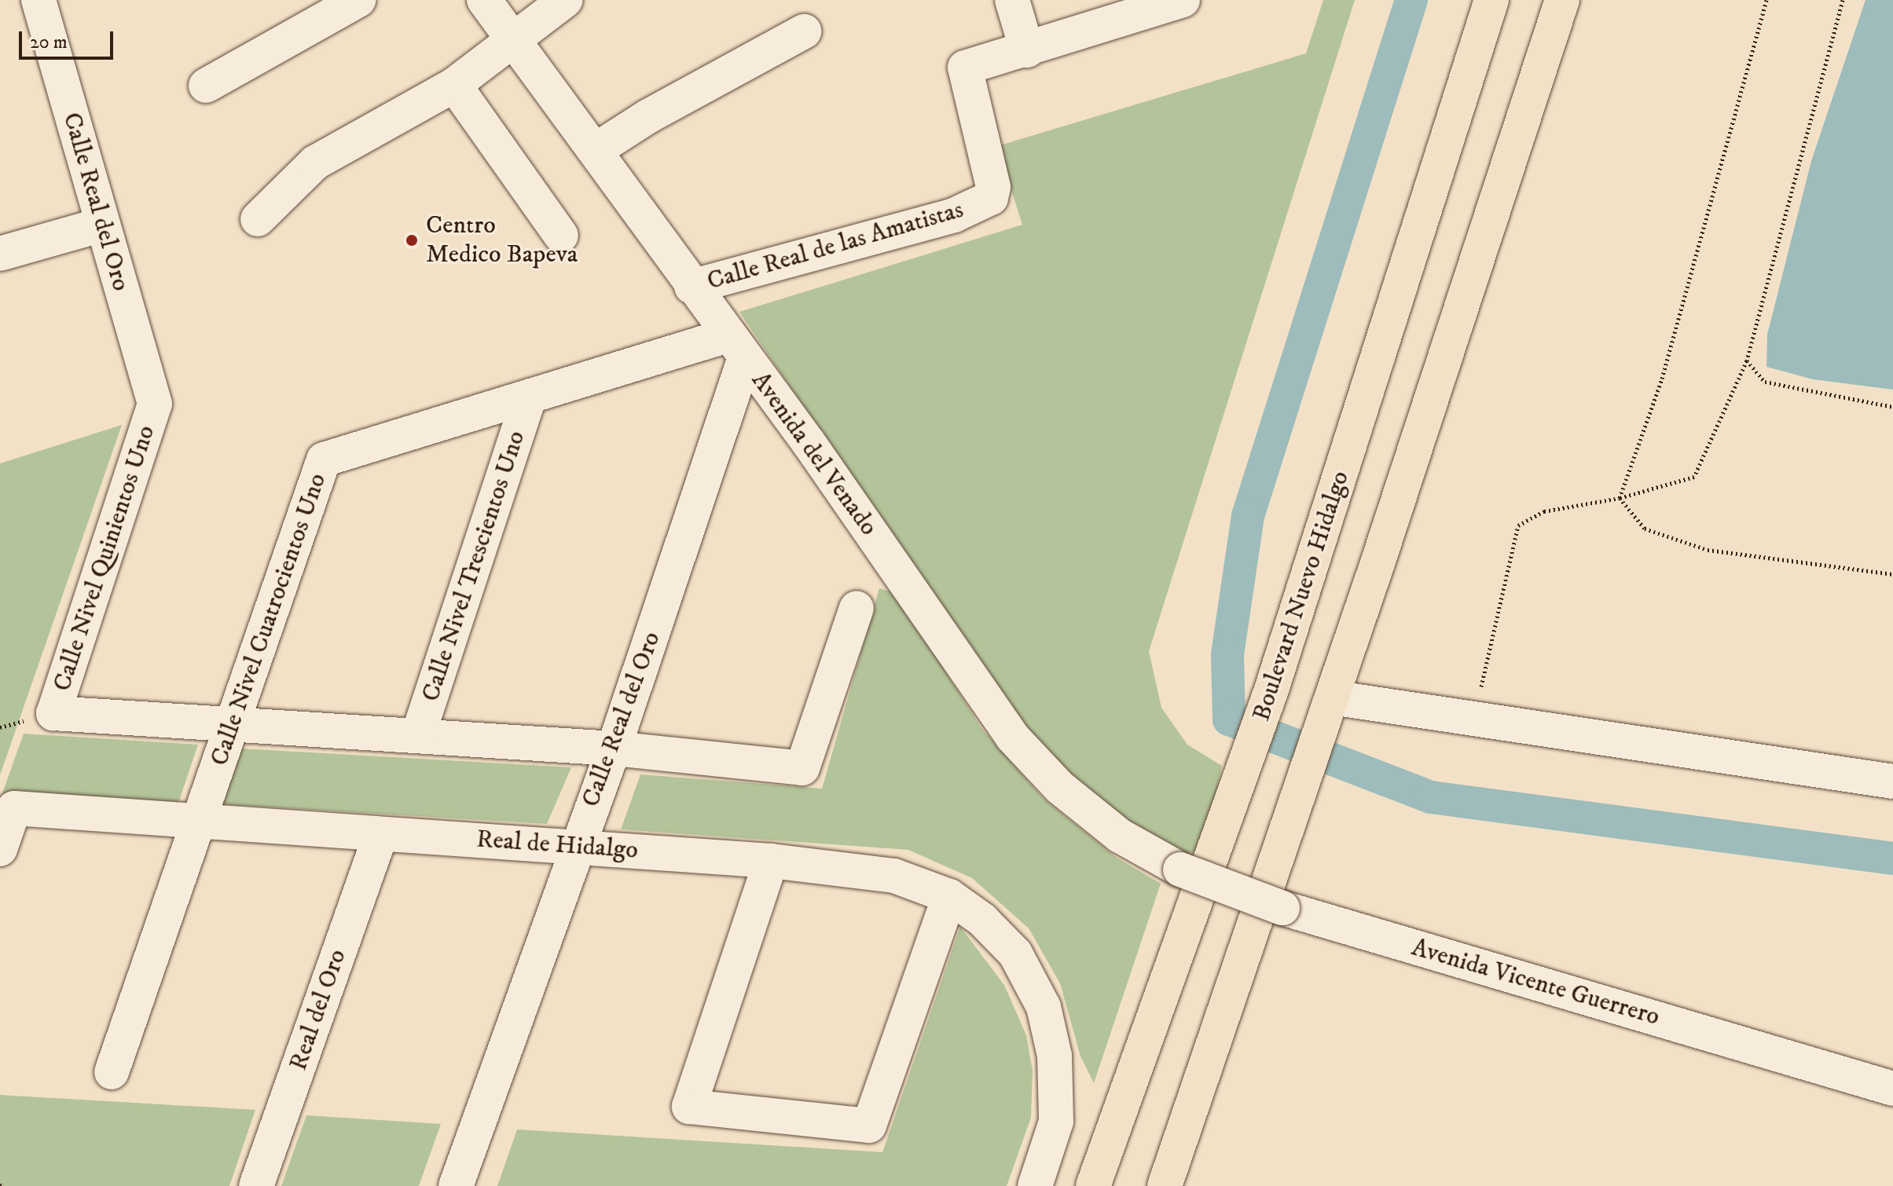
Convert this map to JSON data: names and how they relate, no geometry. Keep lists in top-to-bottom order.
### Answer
{
  "streets": {
    "main road": ["Boulevard Nuevo Hidalgo"],
    "street": [
      "Calle Real del Oro",
      "Calle Real de las Amatistas",
      "Avenida del Venado",
      "Calle Nivel Quinientos Uno",
      "Calle Nivel Trescientos Uno",
      "Calle Nivel Cuatrocientos Uno",
      "Real de Hidalgo",
      "Avenida Vicente Guerrero",
      "Real del Oro"
    ]
  },
  "crossings": [
    ["Calle Real del Oro", "Avenida del Venado"],
    ["Calle Real del Oro", "Calle Nivel Quinientos Uno"],
    ["Calle Real del Oro", "Calle Nivel Cuatrocientos Uno"],
    ["Calle Real del Oro", "Real de Hidalgo"],
    ["Calle Real de las Amatistas", "Avenida del Venado"],
    ["Avenida del Venado", "Calle Nivel Cuatrocientos Uno"],
    ["Avenida del Venado", "Avenida Vicente Guerrero"],
    ["Calle Nivel Quinientos Uno", "Calle Nivel Cuatrocientos Uno"],
    ["Calle Nivel Trescientos Uno", "Calle Nivel Cuatrocientos Uno"],
    ["Calle Nivel Cuatrocientos Uno", "Real de Hidalgo"],
    ["Real de Hidalgo", "Real del Oro"]
  ],
  "places": ["Centro Medico Bapeva"],
  "scale_bar": "20 m"
}
